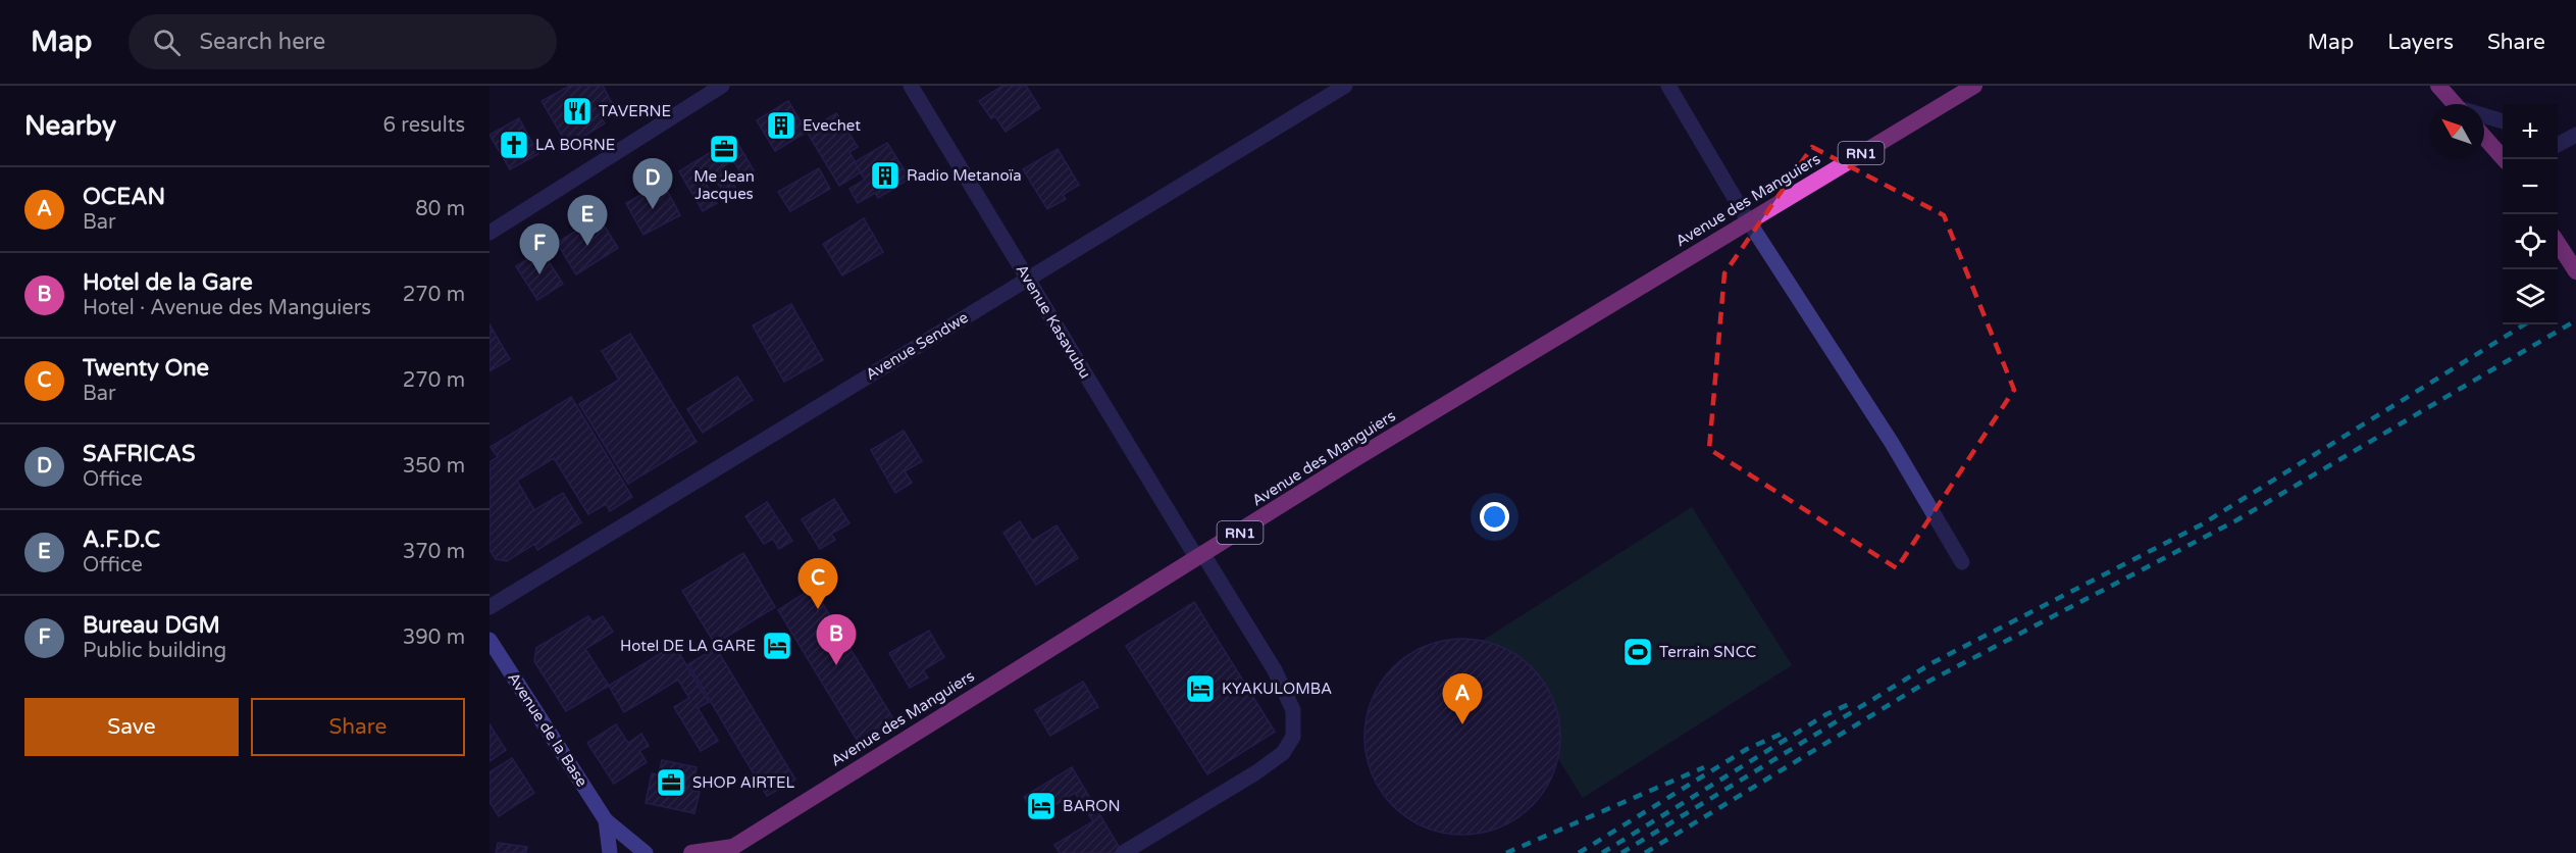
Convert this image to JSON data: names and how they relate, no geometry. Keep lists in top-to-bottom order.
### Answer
{
  "streets": {
    "highway": ["RN1", "Avenue des Manguiers"],
    "main road": ["Avenue de la Base"],
    "street": ["Avenue Kasavubu", "Avenue Sendwe"]
  },
  "crossings": [
    ["Avenue des Manguiers", "Avenue Kasavubu"],
    ["Avenue Kasavubu", "Avenue Sendwe"]
  ],
  "places": {
    "restaurant": ["TAVERNE"],
    "building": ["Evechet", "Radio Metanoïa"],
    "church": ["LA BORNE"],
    "office": ["Me Jean Jacques", "SHOP AIRTEL"],
    "hotel": ["Hotel DE LA GARE", "KYAKULOMBA", "BARON"],
    "sports": ["Terrain SNCC"]
  },
  "north": "top left",
  "page": {
    "header": "Map",
    "search": "Search here",
    "nav": ["Map", "Layers", "Share"],
    "heading": ["Nearby", "6 results"],
    "map_buttons": ["+", "−"],
    "pins": [
      "D",
      "E",
      "F",
      "C",
      "B",
      "A"
    ],
    "list": [
      {
        "mark": "A",
        "name": "OCEAN",
        "note": "Bar",
        "value": "80 m"
      },
      {
        "mark": "B",
        "name": "Hotel de la Gare",
        "note": "Hotel · Avenue des Manguiers",
        "value": "270 m"
      },
      {
        "mark": "C",
        "name": "Twenty One",
        "note": "Bar",
        "value": "270 m"
      },
      {
        "mark": "D",
        "name": "SAFRICAS",
        "note": "Office",
        "value": "350 m"
      },
      {
        "mark": "E",
        "name": "A.F.D.C",
        "note": "Office",
        "value": "370 m"
      },
      {
        "mark": "F",
        "name": "Bureau DGM",
        "note": "Public building",
        "value": "390 m"
      }
    ],
    "buttons": ["Save", "Share"]
  }
}
